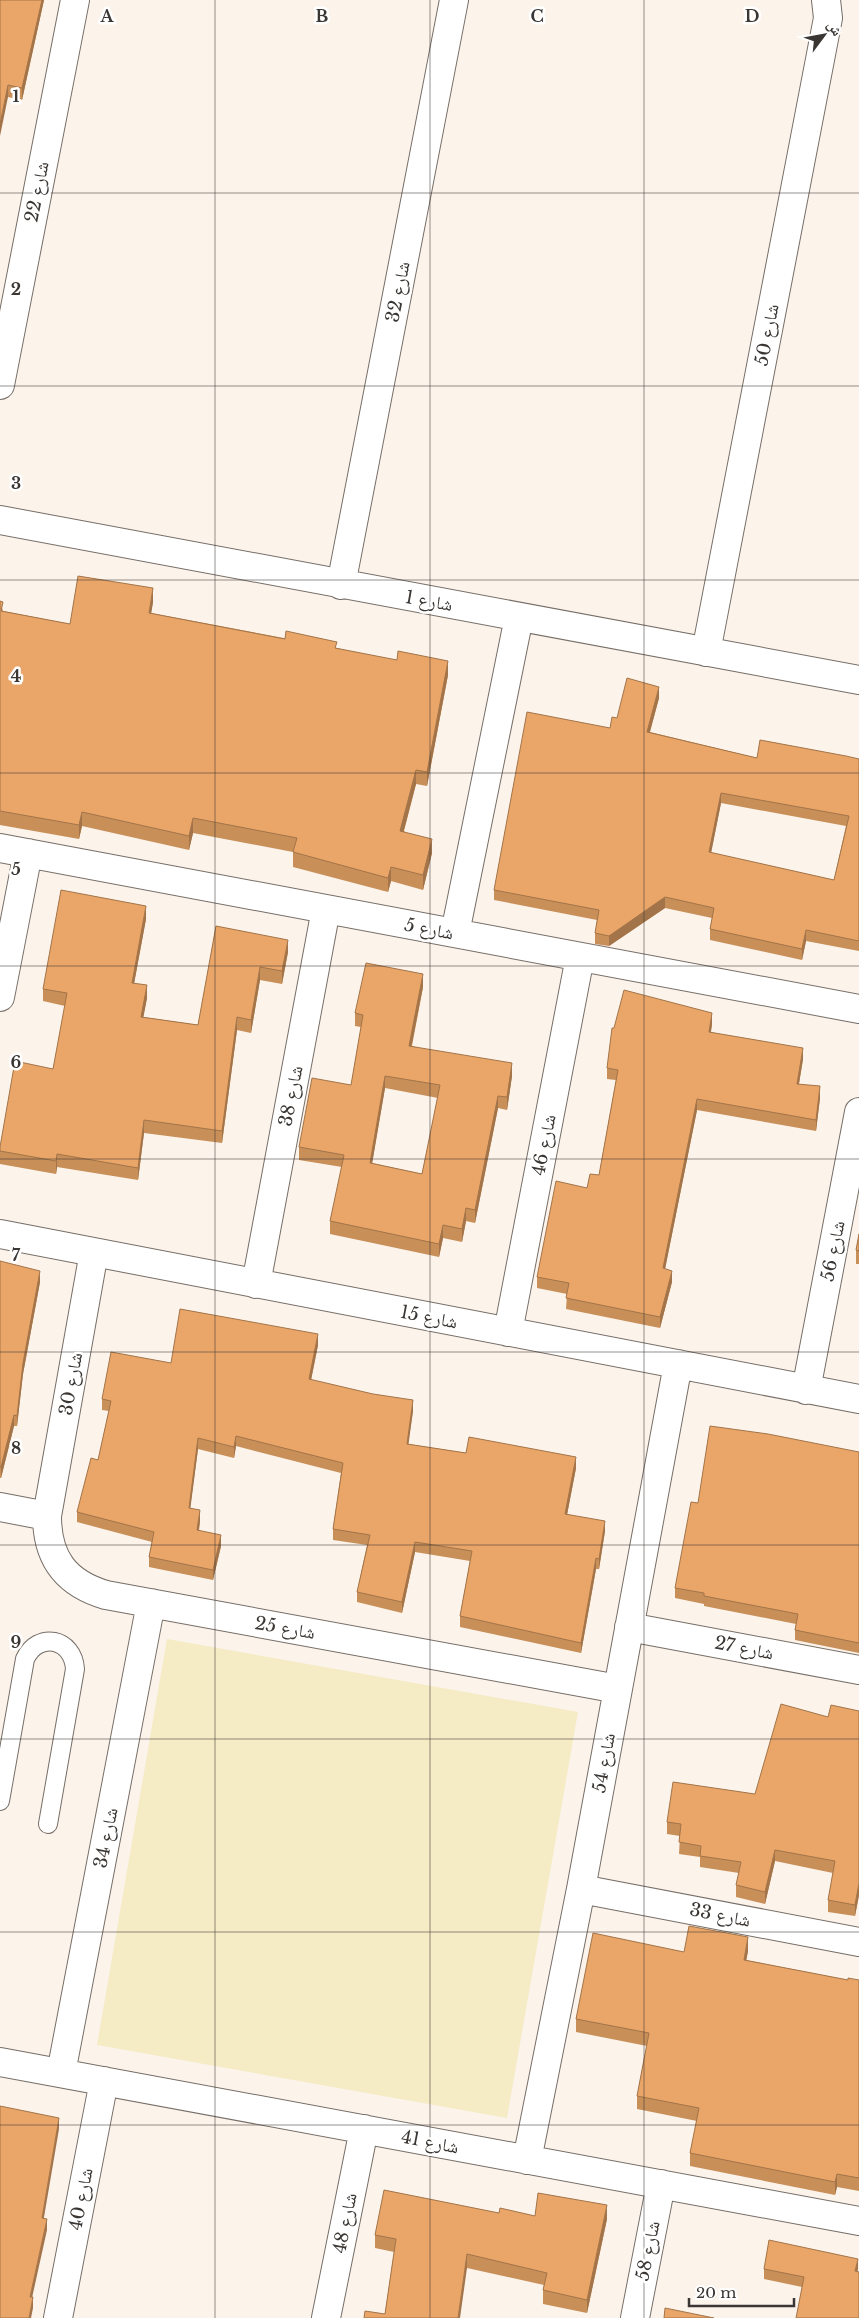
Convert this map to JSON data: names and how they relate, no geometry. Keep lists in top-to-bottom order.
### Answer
{
  "streets": {
    "street": [
      "شارع 22",
      "شارع 32",
      "شارع 50",
      "شارع 1",
      "شارع 5",
      "شارع 38",
      "شارع 46",
      "شارع 56",
      "شارع 15",
      "شارع 30",
      "شارع 25",
      "شارع 27",
      "شارع 54",
      "شارع 34",
      "شارع 33",
      "شارع 41",
      "شارع 40",
      "شارع 48",
      "شارع 58"
    ]
  },
  "crossings": [
    ["شارع 32", "شارع 1"],
    ["شارع 50", "شارع 1"],
    ["شارع 5", "شارع 38"],
    ["شارع 5", "شارع 46"],
    ["شارع 38", "شارع 15"],
    ["شارع 46", "شارع 15"],
    ["شارع 56", "شارع 15"],
    ["شارع 15", "شارع 30"],
    ["شارع 15", "شارع 54"],
    ["شارع 30", "شارع 25"],
    ["شارع 25", "شارع 54"],
    ["شارع 25", "شارع 34"],
    ["شارع 27", "شارع 54"],
    ["شارع 54", "شارع 33"],
    ["شارع 54", "شارع 41"],
    ["شارع 34", "شارع 41"],
    ["شارع 41", "شارع 40"],
    ["شارع 41", "شارع 48"],
    ["شارع 41", "شارع 58"]
  ],
  "scale_bar": "20 m",
  "north": "top right",
  "grid": {
    "columns": [
      "A",
      "B",
      "C",
      "D"
    ],
    "rows": [
      "1",
      "2",
      "3",
      "4",
      "5",
      "6",
      "7",
      "8",
      "9"
    ]
  }
}
